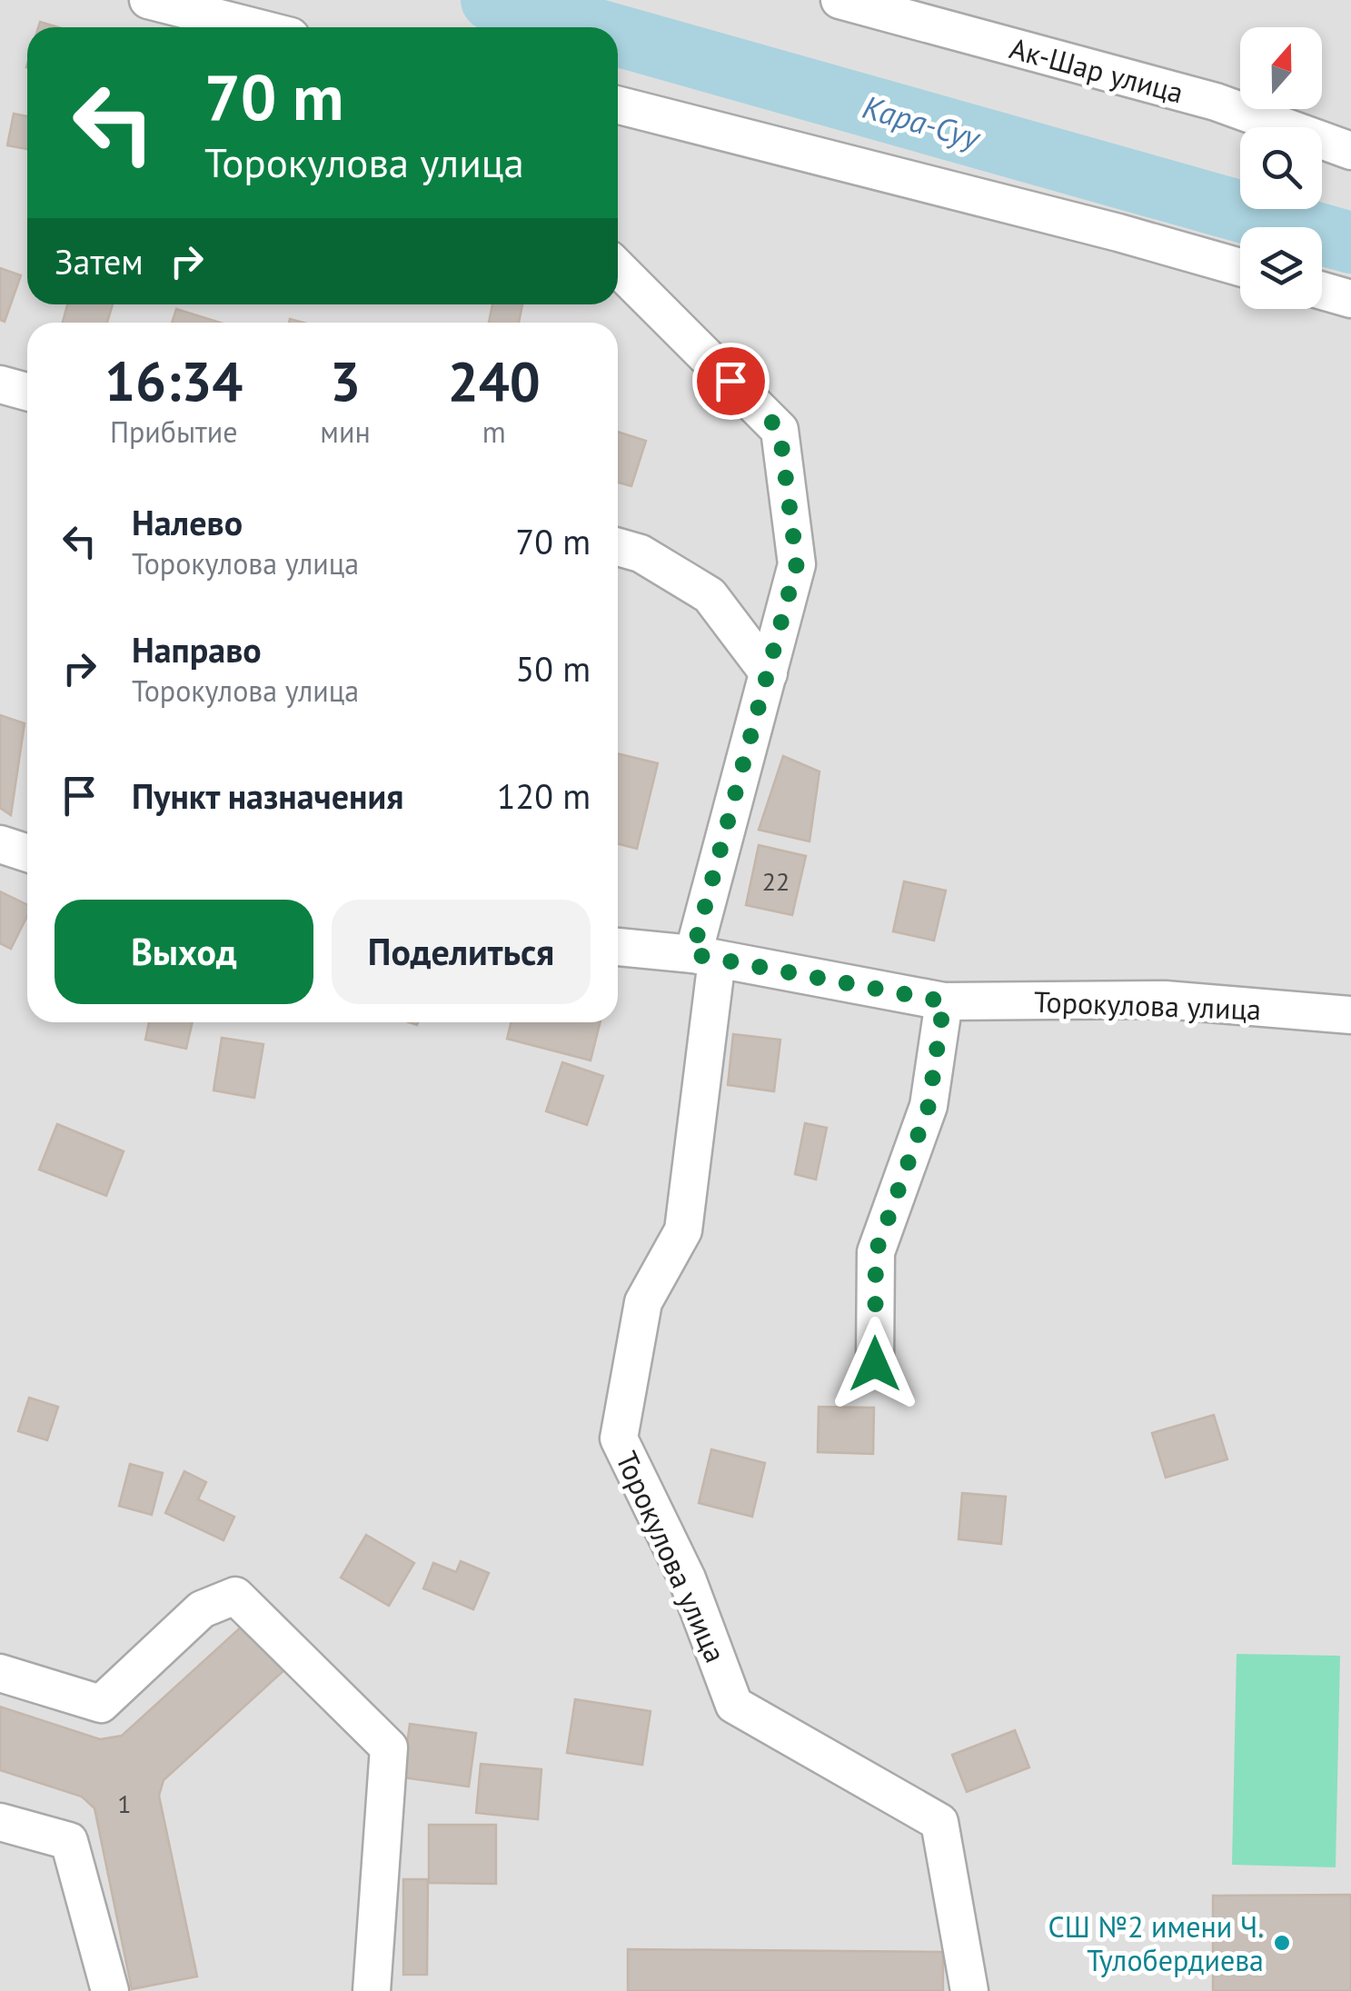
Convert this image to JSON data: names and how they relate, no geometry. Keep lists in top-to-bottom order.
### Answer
{
  "streets": {
    "street": ["Ак-Шар улица", "Торокулова улица"]
  },
  "water": ["Кара-Суу"],
  "places": ["СШ №2 имени Ч. Тулобердиева"],
  "house_numbers": ["22", "1"],
  "north": "top",
  "page": {
    "turn": ["70 m", "Торокулова улица"],
    "then": "Затем",
    "eta": [
      "16:34",
      "Прибытие",
      "3",
      "мин",
      "240",
      "m"
    ],
    "list": [
      {
        "name": "Налево",
        "note": "Торокулова улица",
        "value": "70 m"
      },
      {
        "name": "Направо",
        "note": "Торокулова улица",
        "value": "50 m"
      },
      {
        "name": "Пункт назначения",
        "value": "120 m"
      }
    ],
    "buttons": ["Выход", "Поделиться"]
  }
}
